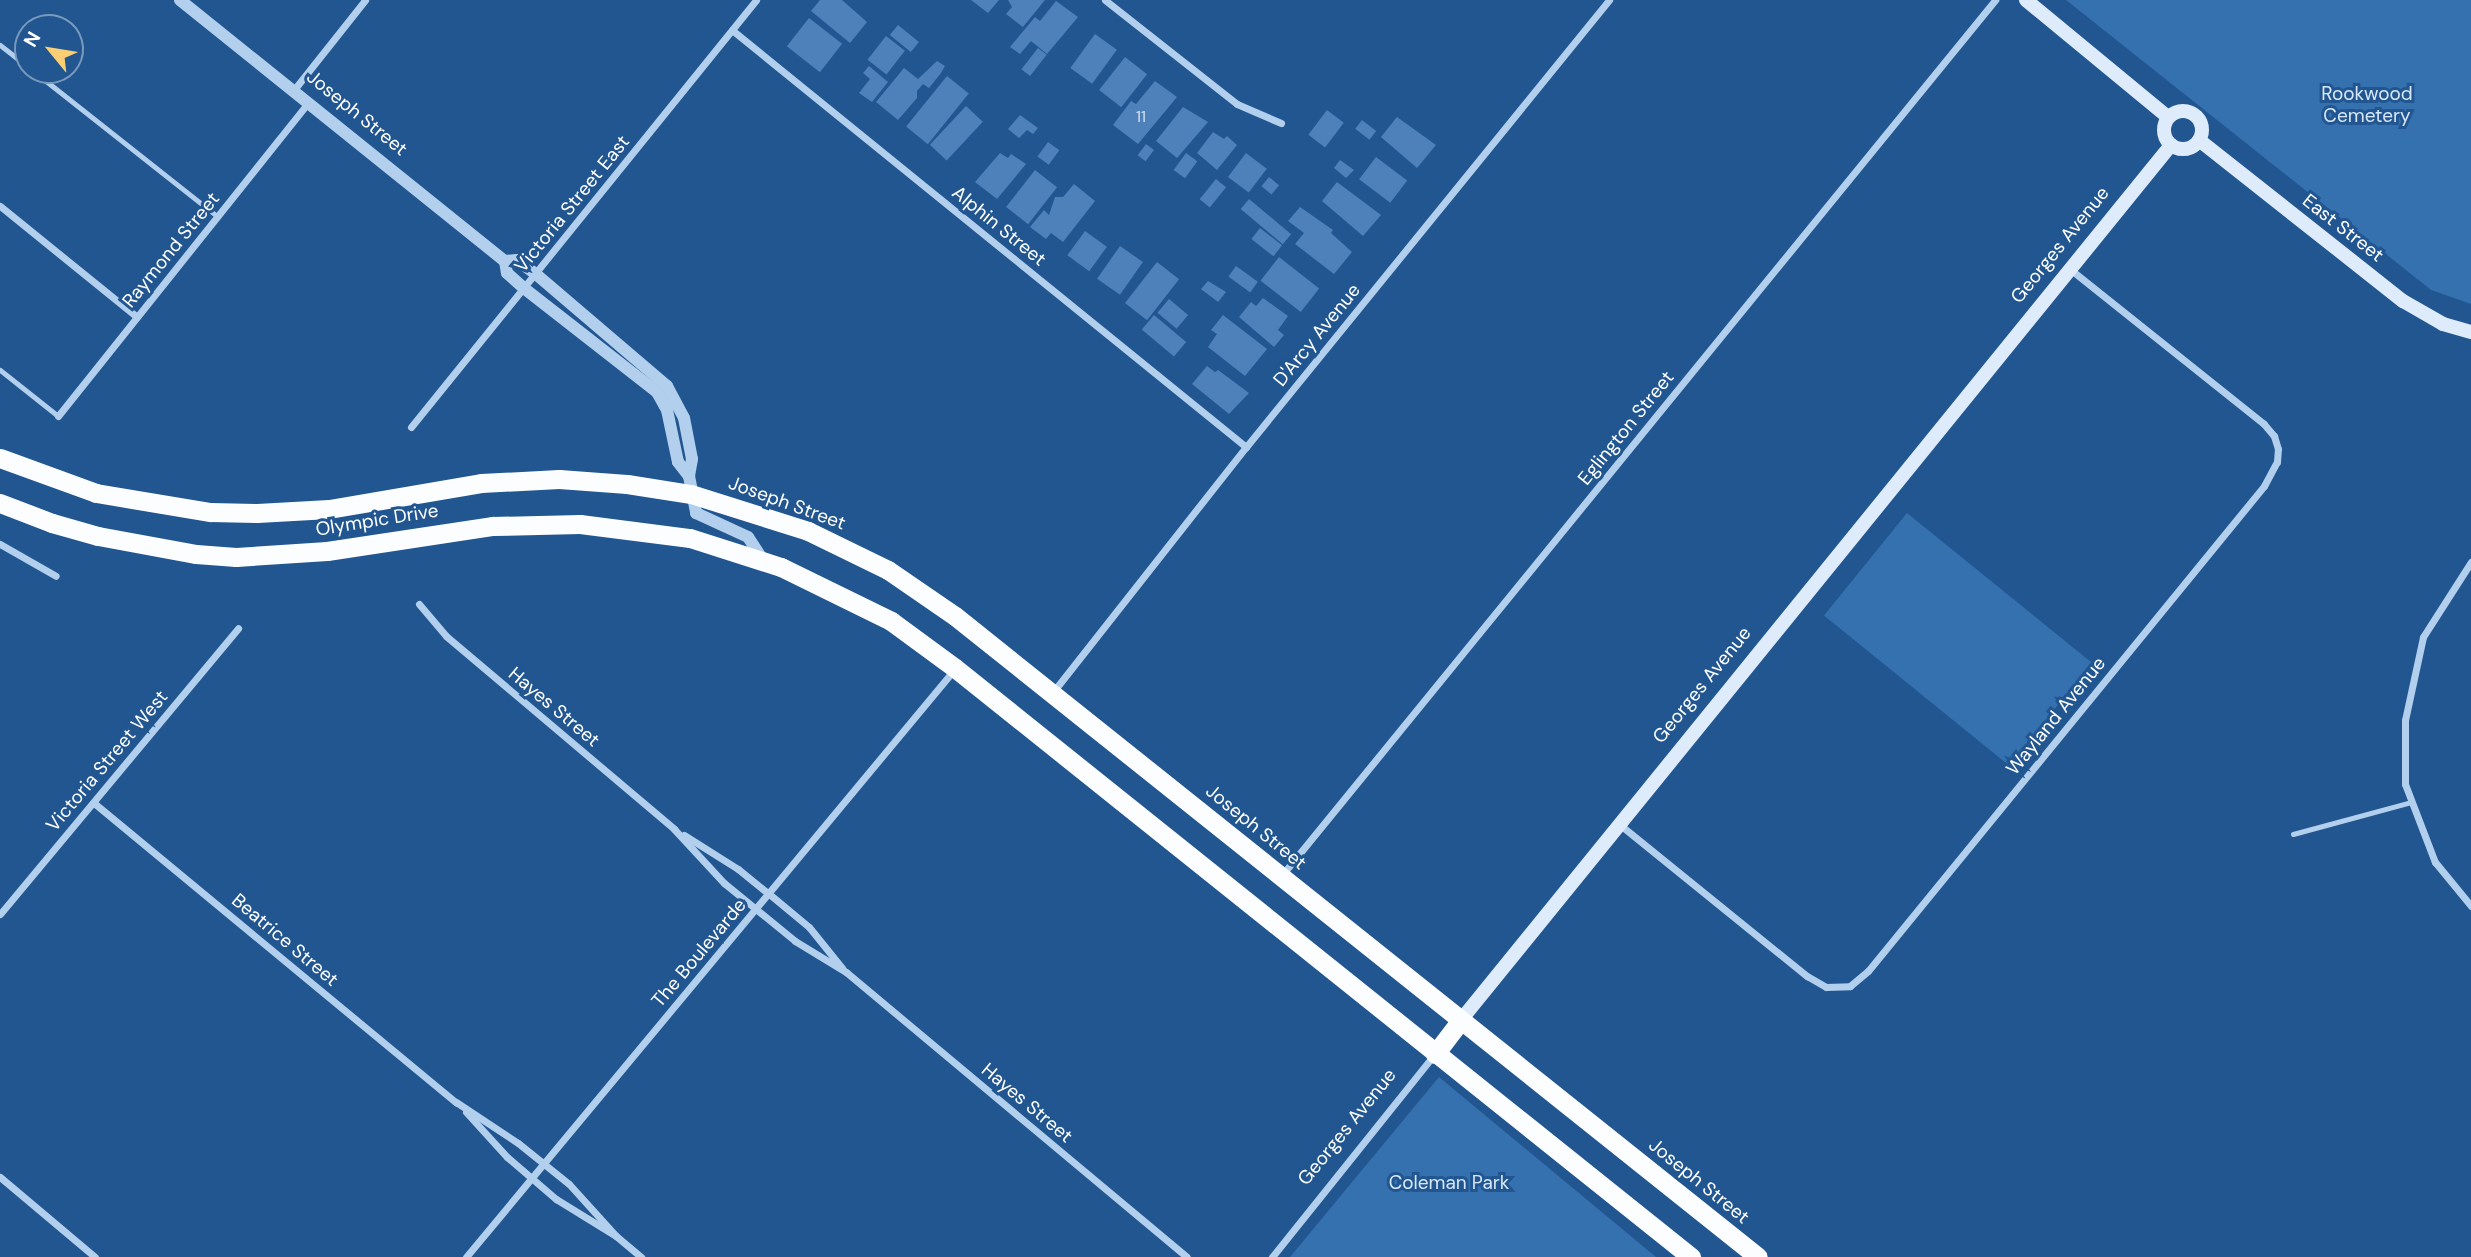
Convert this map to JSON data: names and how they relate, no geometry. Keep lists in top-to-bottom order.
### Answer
{
  "streets": {
    "highway": ["Joseph Street", "Georges Avenue", "Olympic Drive"],
    "main road": ["East Street"],
    "street": [
      "Victoria Street East",
      "Alphin Street",
      "Raymond Street",
      "D'Arcy Avenue",
      "Eglington Street",
      "Hayes Street",
      "Wayland Avenue",
      "Victoria Street West",
      "Beatrice Street",
      "The Boulevarde"
    ]
  },
  "crossings": [
    ["Joseph Street", "Victoria Street East"],
    ["Joseph Street", "Georges Avenue"],
    ["Joseph Street", "Raymond Street"],
    ["Joseph Street", "D'Arcy Avenue"],
    ["Joseph Street", "Eglington Street"],
    ["Joseph Street", "Olympic Drive"],
    ["Victoria Street East", "Alphin Street"],
    ["Alphin Street", "D'Arcy Avenue"],
    ["East Street", "Georges Avenue"],
    ["Georges Avenue", "Wayland Avenue"],
    ["Hayes Street", "The Boulevarde"],
    ["Victoria Street West", "Beatrice Street"],
    ["Beatrice Street", "The Boulevarde"]
  ],
  "parks": ["Rookwood Cemetery", "Coleman Park"],
  "house_numbers": ["11"],
  "north": "top left"
}
